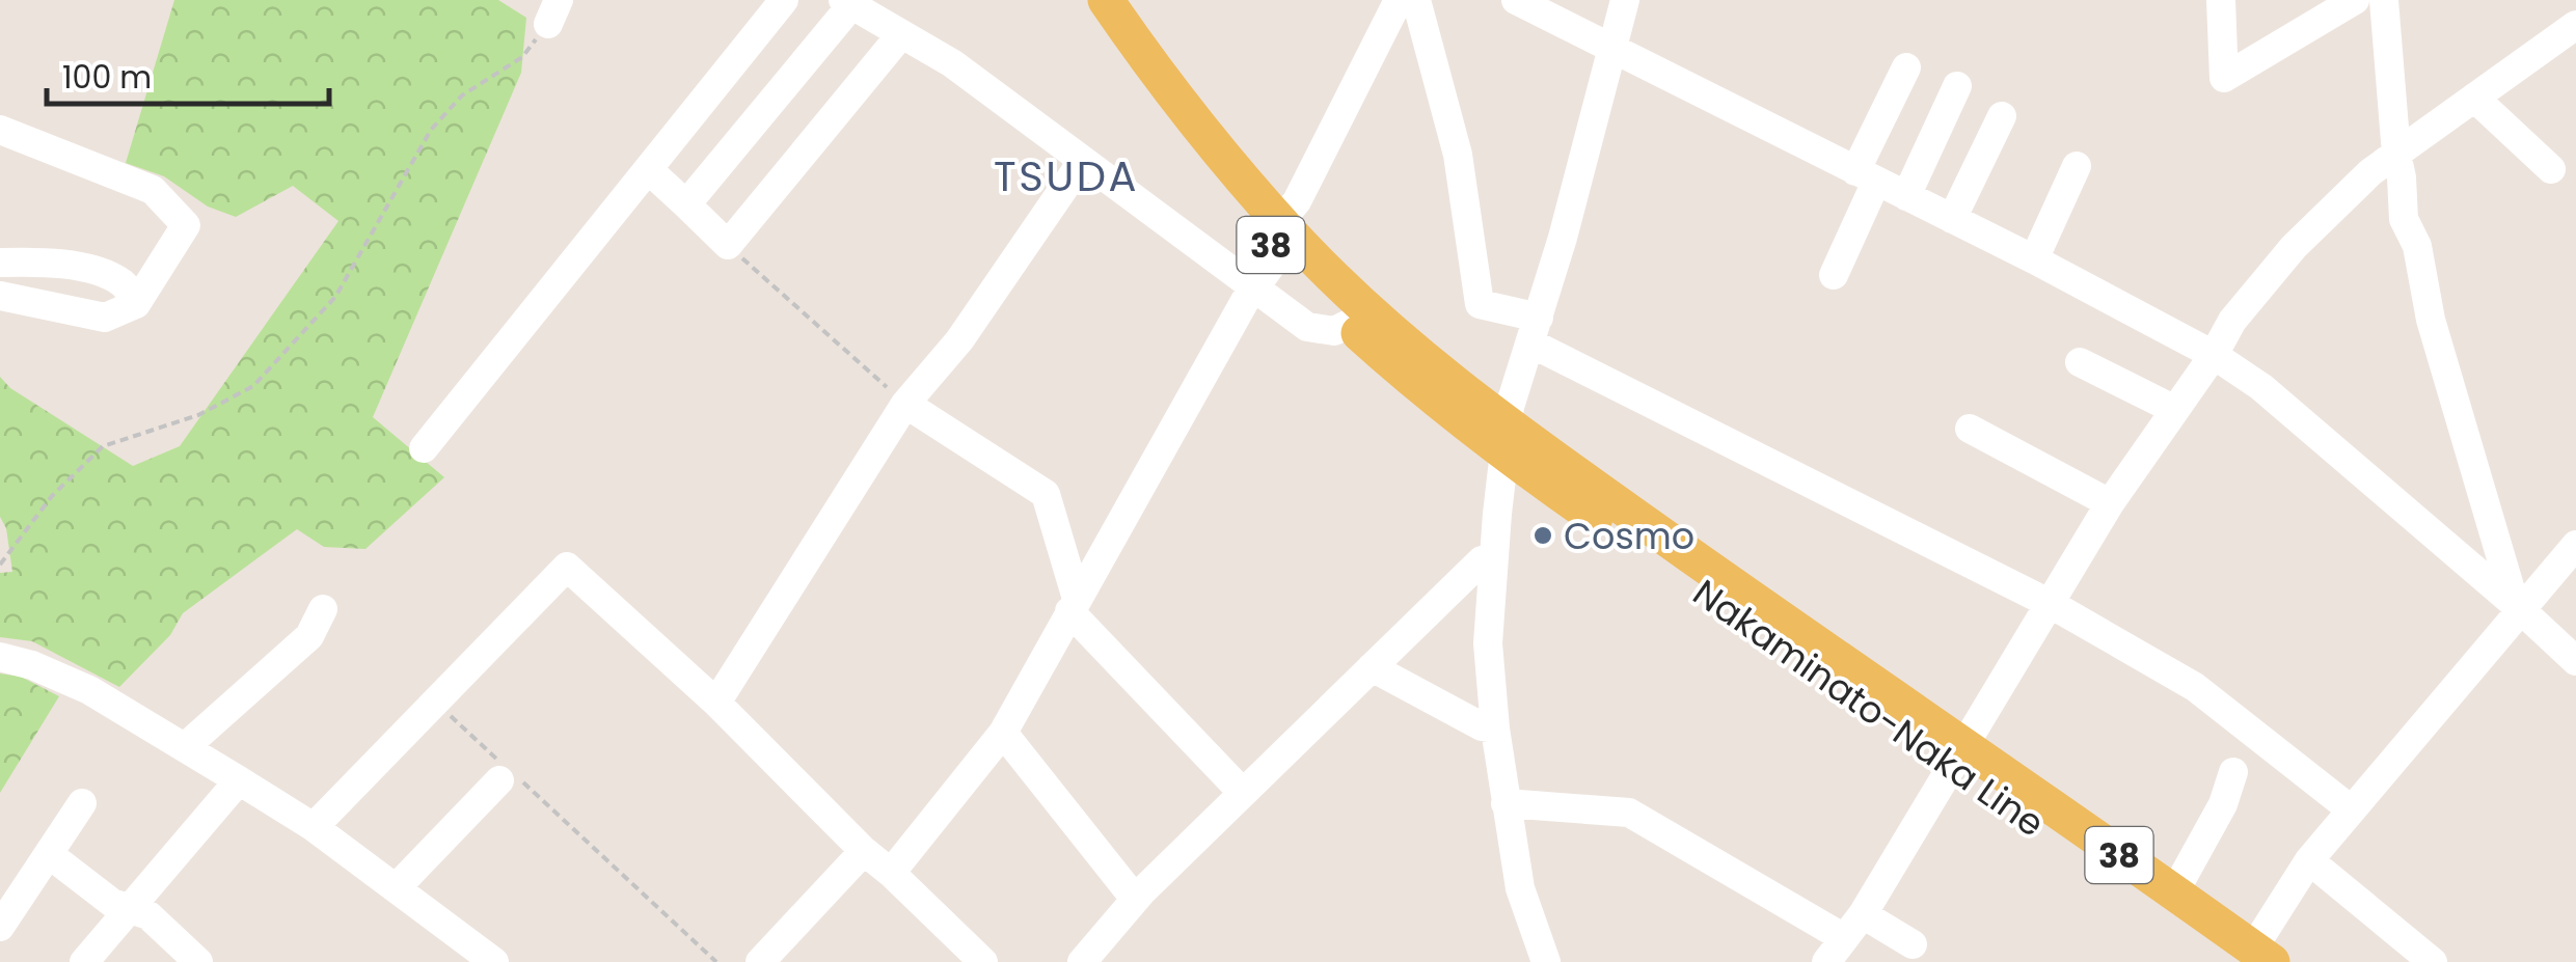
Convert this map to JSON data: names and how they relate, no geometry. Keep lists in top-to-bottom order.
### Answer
{
  "streets": {
    "main road": ["38", "Nakaminato-Naka Line"]
  },
  "districts": ["TSUDA"],
  "places": ["Cosmo"],
  "scale_bar": "100 m"
}
